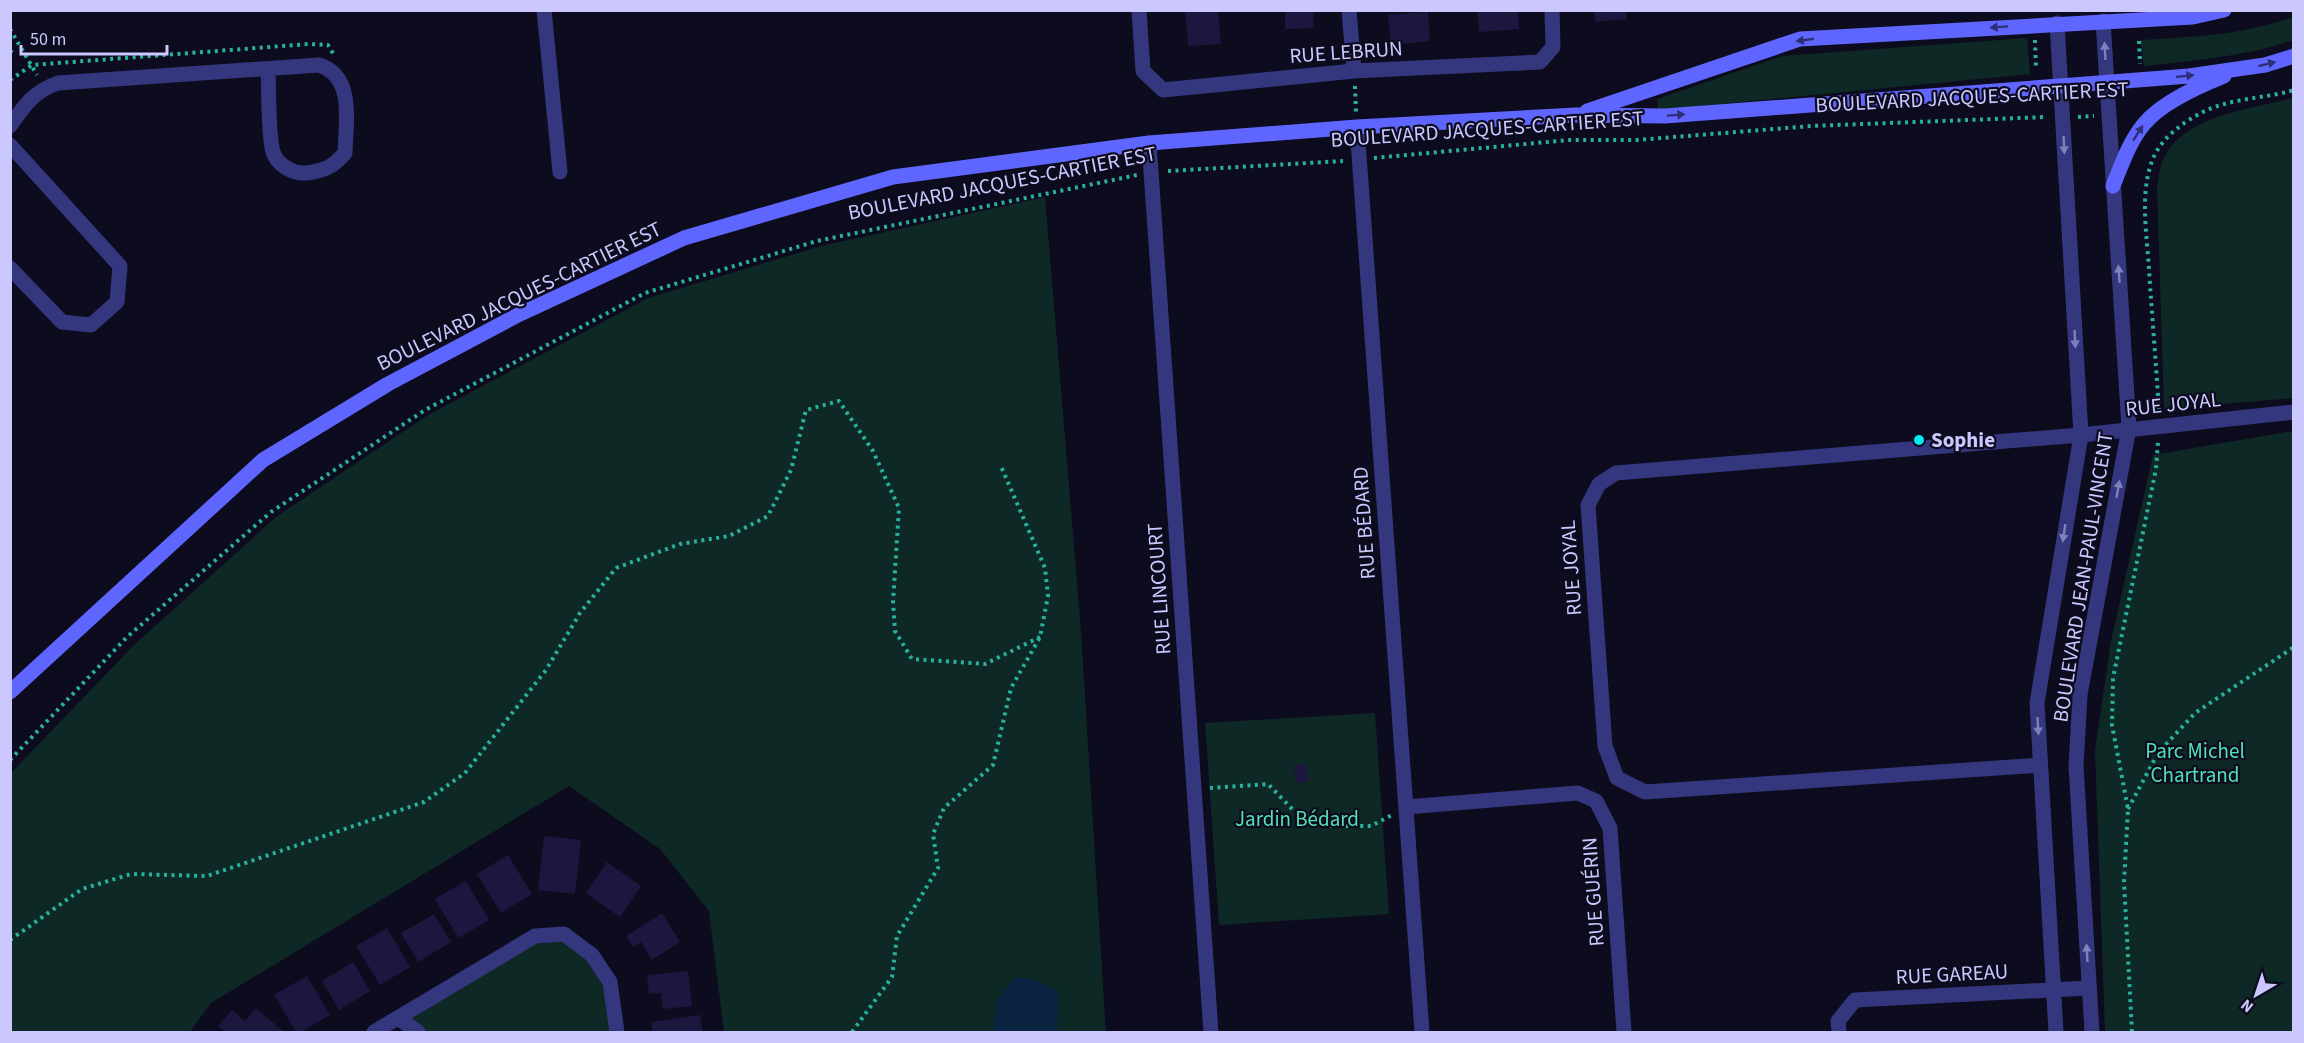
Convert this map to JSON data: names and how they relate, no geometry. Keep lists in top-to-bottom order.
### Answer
{
  "streets": {
    "main road": ["BOULEVARD JACQUES-CARTIER EST"],
    "street": [
      "RUE LEBRUN",
      "RUE JOYAL",
      "RUE BÉDARD",
      "BOULEVARD JEAN-PAUL-VINCENT",
      "RUE LINCOURT",
      "RUE GUÉRIN",
      "RUE GAREAU"
    ]
  },
  "crossings": [
    ["BOULEVARD JACQUES-CARTIER EST", "RUE BÉDARD"],
    ["BOULEVARD JACQUES-CARTIER EST", "BOULEVARD JEAN-PAUL-VINCENT"],
    ["BOULEVARD JACQUES-CARTIER EST", "RUE LINCOURT"],
    ["RUE JOYAL", "BOULEVARD JEAN-PAUL-VINCENT"],
    ["RUE BÉDARD", "RUE GUÉRIN"],
    ["BOULEVARD JEAN-PAUL-VINCENT", "RUE GAREAU"]
  ],
  "parks": ["Parc Michel Chartrand", "Jardin Bédard"],
  "places": ["Sophie"],
  "scale_bar": "50 m",
  "north": "bottom left"
}
